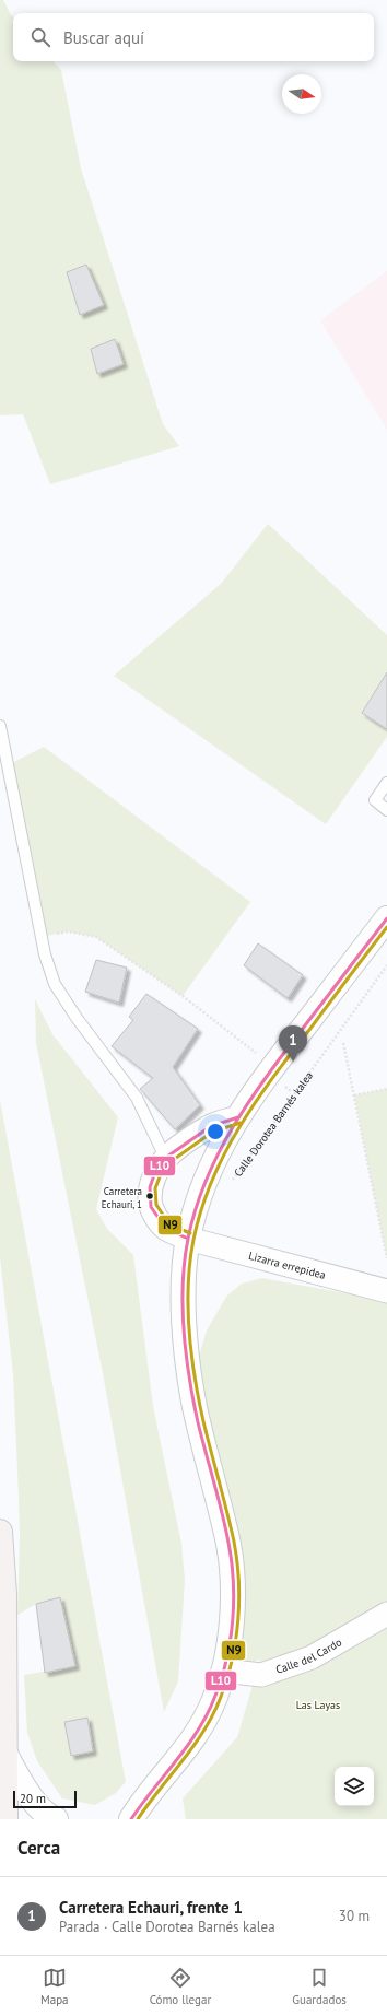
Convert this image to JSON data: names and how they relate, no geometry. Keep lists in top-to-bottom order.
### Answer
{
  "streets": {
    "street": ["Lizarra errepidea", "Calle del Cardo"],
    "path": ["Calle Dorotea Barnés kalea"]
  },
  "parks": ["Las Layas"],
  "places": ["Carretera Echauri, 1"],
  "lines": ["transit line L10", "transit line N9"],
  "scale_bar": "20 m",
  "north": "right",
  "page": {
    "search": "Buscar aquí",
    "pins": "1",
    "scale": "20 m",
    "heading": "Cerca",
    "list": [
      {
        "mark": "1",
        "name": "Carretera Echauri, frente 1",
        "note": "Parada · Calle Dorotea Barnés kalea",
        "value": "30 m"
      }
    ],
    "nav": ["Mapa", "Cómo llegar", "Guardados"]
  }
}
